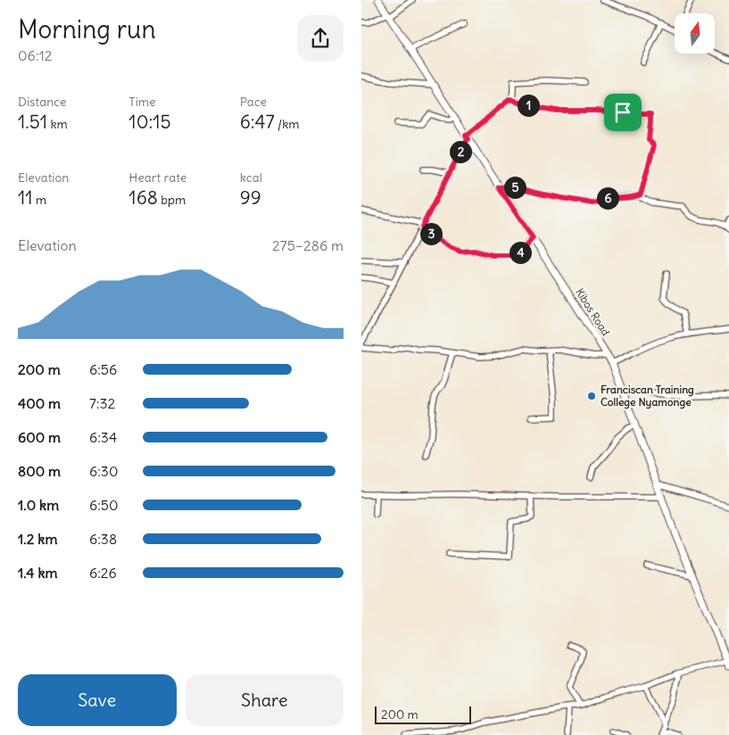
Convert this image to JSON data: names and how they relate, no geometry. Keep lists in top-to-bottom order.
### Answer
{
  "streets": {
    "main road": ["Kibos Road"]
  },
  "places": ["Franciscan Training College Nyamonge"],
  "scale_bar": "200 m",
  "north": "top",
  "page": {
    "heading": ["Morning run", "06:12"],
    "stats": [
      ["Distance", "1.51 km"],
      ["Time", "10:15"],
      ["Pace", "6:47 /km"],
      ["Elevation", "11 m"],
      ["Heart rate", "168 bpm"],
      ["kcal", "99"]
    ],
    "pins": [
      "1",
      "2",
      "5",
      "6",
      "3",
      "4"
    ],
    "chart": ["Elevation", "275–286 m"],
    "list": [
      {
        "name": "200 m",
        "note": "6:56"
      },
      {
        "name": "400 m",
        "note": "7:32"
      },
      {
        "name": "600 m",
        "note": "6:34"
      },
      {
        "name": "800 m",
        "note": "6:30"
      },
      {
        "name": "1.0 km",
        "note": "6:50"
      },
      {
        "name": "1.2 km",
        "note": "6:38"
      },
      {
        "name": "1.4 km",
        "note": "6:26"
      }
    ],
    "buttons": ["Save", "Share"],
    "scale": "200 m"
  }
}
